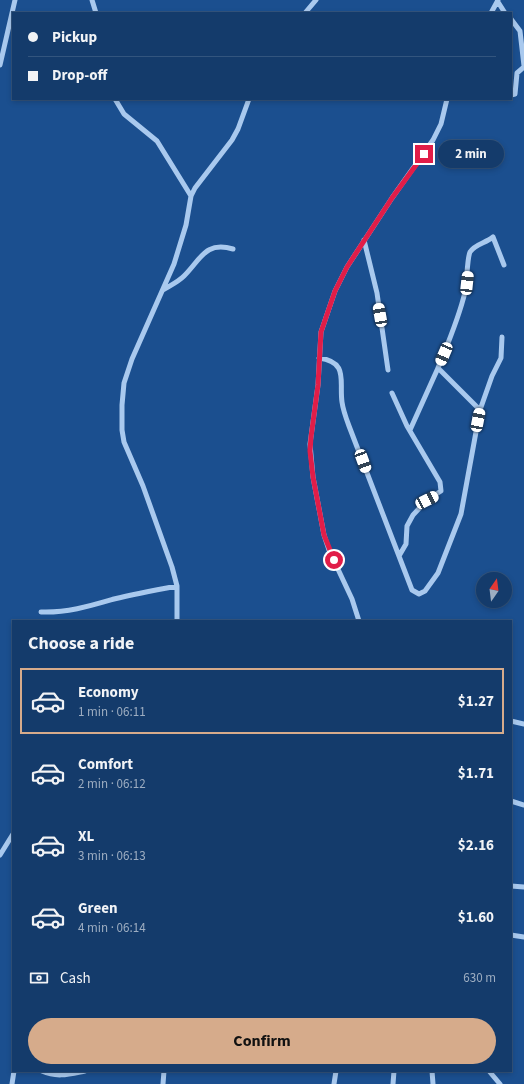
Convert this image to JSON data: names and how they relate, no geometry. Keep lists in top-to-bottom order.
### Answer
{
  "north": "top",
  "page": {
    "banner": ["Pickup", "Drop-off"],
    "bubble": "2 min",
    "heading": "Choose a ride",
    "list": [
      {
        "name": "Economy",
        "note": "1 min · 06:11",
        "value": "$1.27"
      },
      {
        "name": "Comfort",
        "note": "2 min · 06:12",
        "value": "$1.71"
      },
      {
        "name": "XL",
        "note": "3 min · 06:13",
        "value": "$2.16"
      },
      {
        "name": "Green",
        "note": "4 min · 06:14",
        "value": "$1.60"
      }
    ],
    "pay": ["Cash", "630 m"],
    "buttons": "Confirm"
  }
}
